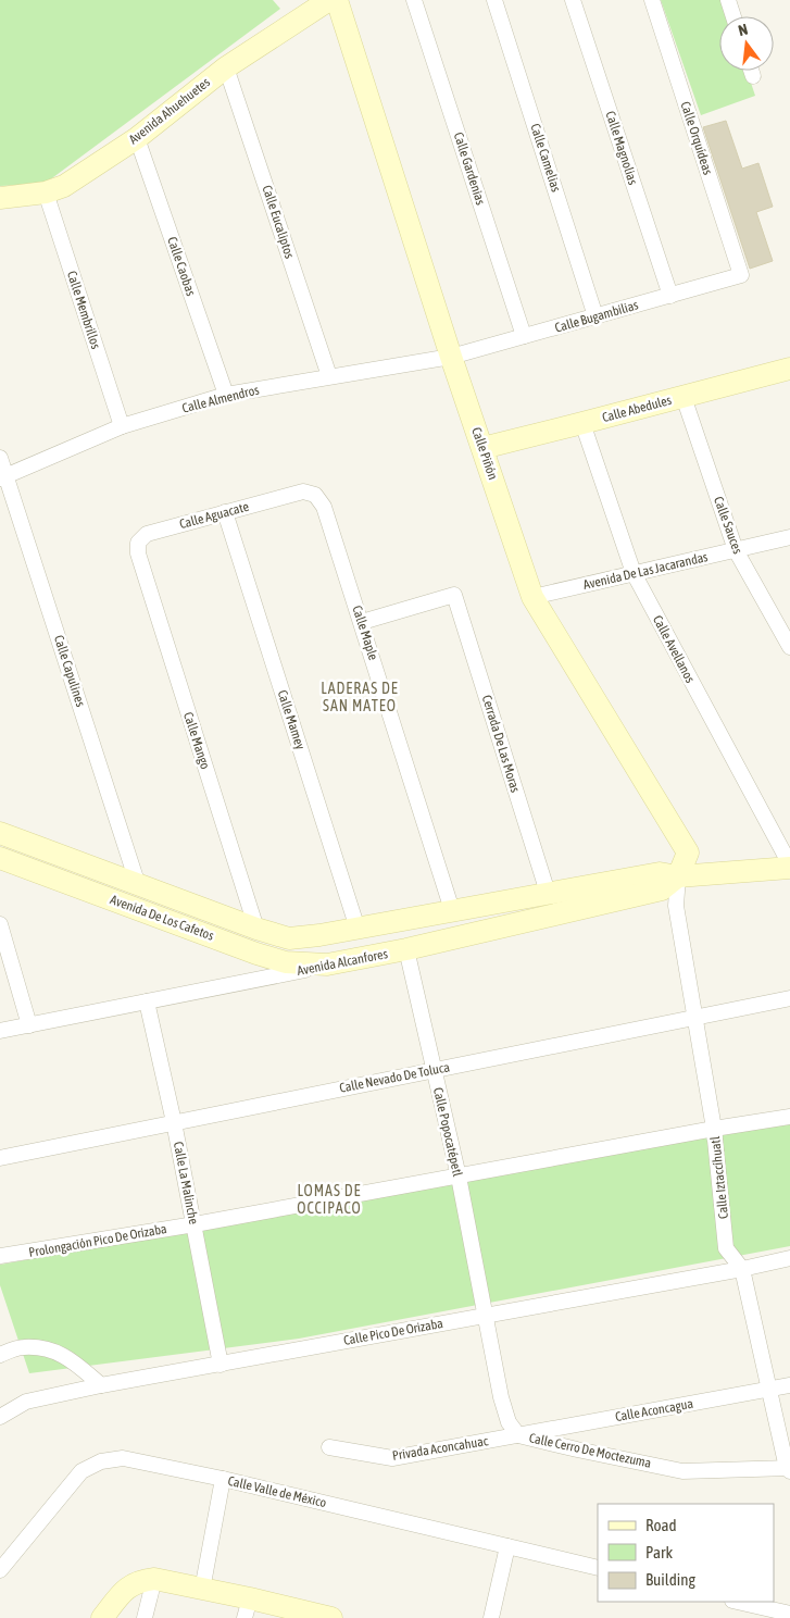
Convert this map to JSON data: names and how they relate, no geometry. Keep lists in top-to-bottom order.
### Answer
{
  "streets": {
    "street": [
      "Avenida Ahuehuetes",
      "Calle Orquídeas",
      "Calle Magnolias",
      "Calle Camelias",
      "Calle Gardenias",
      "Calle Eucaliptos",
      "Calle Caobas",
      "Calle Membrillos",
      "Calle Bugambilias",
      "Calle Almendros",
      "Calle Abedules",
      "Calle Piñón",
      "Calle Aguacate",
      "Calle Sauces",
      "Avenida De Las Jacarandas",
      "Calle Maple",
      "Calle Avellanos",
      "Calle Capulines",
      "Calle Mamey",
      "Calle Mango",
      "Cerrada De Las Moras",
      "Avenida De Los Cafetos",
      "Avenida Alcanfores",
      "Calle Nevado De Toluca",
      "Calle Popocatépetl",
      "Calle Iztaccíhuatl",
      "Calle La Malinche",
      "Prolongación Pico De Orizaba",
      "Calle Pico De Orizaba",
      "Calle Aconcagua",
      "Privada Aconcahuac",
      "Calle Cerro De Moctezuma",
      "Calle Valle de México"
    ]
  },
  "crossings": [
    ["Avenida Ahuehuetes", "Calle Eucaliptos"],
    ["Avenida Ahuehuetes", "Calle Caobas"],
    ["Avenida Ahuehuetes", "Calle Membrillos"],
    ["Calle Orquídeas", "Calle Bugambilias"],
    ["Calle Magnolias", "Calle Bugambilias"],
    ["Calle Camelias", "Calle Bugambilias"],
    ["Calle Gardenias", "Calle Bugambilias"],
    ["Calle Eucaliptos", "Calle Almendros"],
    ["Calle Caobas", "Calle Almendros"],
    ["Calle Membrillos", "Calle Almendros"],
    ["Calle Bugambilias", "Calle Almendros"],
    ["Calle Bugambilias", "Calle Piñón"],
    ["Calle Almendros", "Calle Piñón"],
    ["Calle Almendros", "Calle Capulines"],
    ["Calle Abedules", "Calle Piñón"],
    ["Calle Abedules", "Calle Sauces"],
    ["Calle Abedules", "Calle Avellanos"],
    ["Calle Piñón", "Avenida De Las Jacarandas"],
    ["Calle Piñón", "Avenida Alcanfores"],
    ["Calle Piñón", "Calle Iztaccíhuatl"],
    ["Calle Aguacate", "Calle Maple"],
    ["Calle Aguacate", "Calle Mamey"],
    ["Calle Aguacate", "Calle Mango"],
    ["Calle Sauces", "Avenida De Las Jacarandas"],
    ["Avenida De Las Jacarandas", "Calle Avellanos"],
    ["Calle Maple", "Cerrada De Las Moras"],
    ["Calle Maple", "Avenida Alcanfores"],
    ["Calle Avellanos", "Avenida Alcanfores"],
    ["Calle Capulines", "Avenida De Los Cafetos"],
    ["Calle Mamey", "Avenida Alcanfores"],
    ["Calle Mango", "Avenida De Los Cafetos"],
    ["Cerrada De Las Moras", "Avenida Alcanfores"],
    ["Avenida De Los Cafetos", "Avenida Alcanfores"],
    ["Avenida Alcanfores", "Calle Popocatépetl"],
    ["Avenida Alcanfores", "Calle Iztaccíhuatl"],
    ["Avenida Alcanfores", "Calle La Malinche"],
    ["Calle Nevado De Toluca", "Calle Popocatépetl"],
    ["Calle Nevado De Toluca", "Calle Iztaccíhuatl"],
    ["Calle Nevado De Toluca", "Calle La Malinche"],
    ["Calle Popocatépetl", "Calle Pico De Orizaba"],
    ["Calle Popocatépetl", "Calle Cerro De Moctezuma"],
    ["Calle Iztaccíhuatl", "Calle Pico De Orizaba"],
    ["Calle Iztaccíhuatl", "Calle Aconcagua"],
    ["Calle Iztaccíhuatl", "Calle Cerro De Moctezuma"],
    ["Calle La Malinche", "Prolongación Pico De Orizaba"],
    ["Calle La Malinche", "Calle Pico De Orizaba"],
    ["Calle Pico De Orizaba", "Calle Cerro De Moctezuma"],
    ["Calle Aconcagua", "Privada Aconcahuac"],
    ["Calle Aconcagua", "Calle Cerro De Moctezuma"],
    ["Privada Aconcahuac", "Calle Cerro De Moctezuma"]
  ],
  "districts": ["LADERAS DE SAN MATEO", "LOMAS DE OCCIPACO"],
  "legend": ["Road", "Park", "Building"],
  "north": "top"
}
